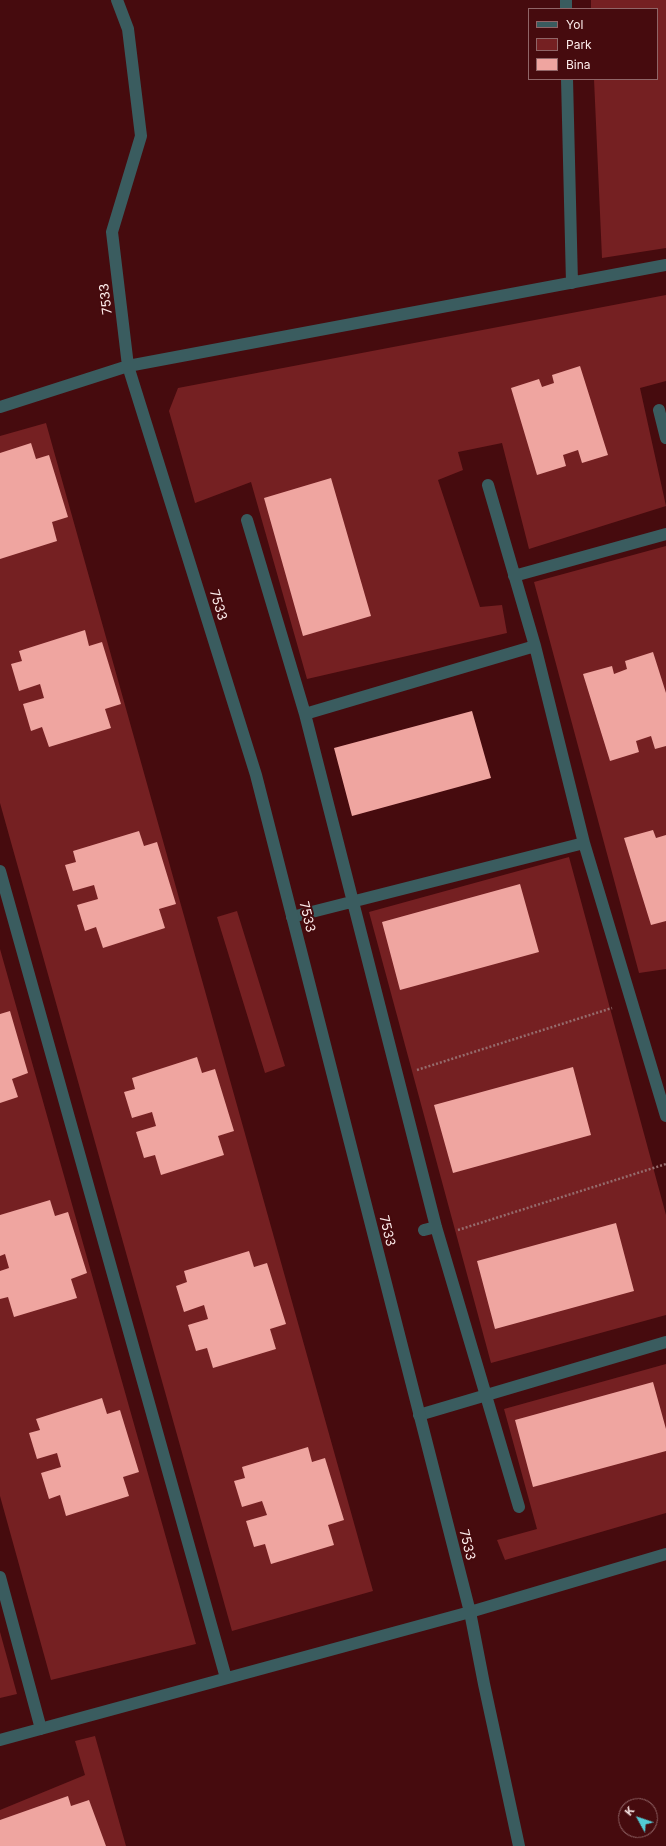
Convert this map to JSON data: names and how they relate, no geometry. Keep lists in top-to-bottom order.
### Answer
{
  "streets": {
    "street": ["7533"]
  },
  "legend": ["Yol", "Park", "Bina"],
  "north": "top left"
}
